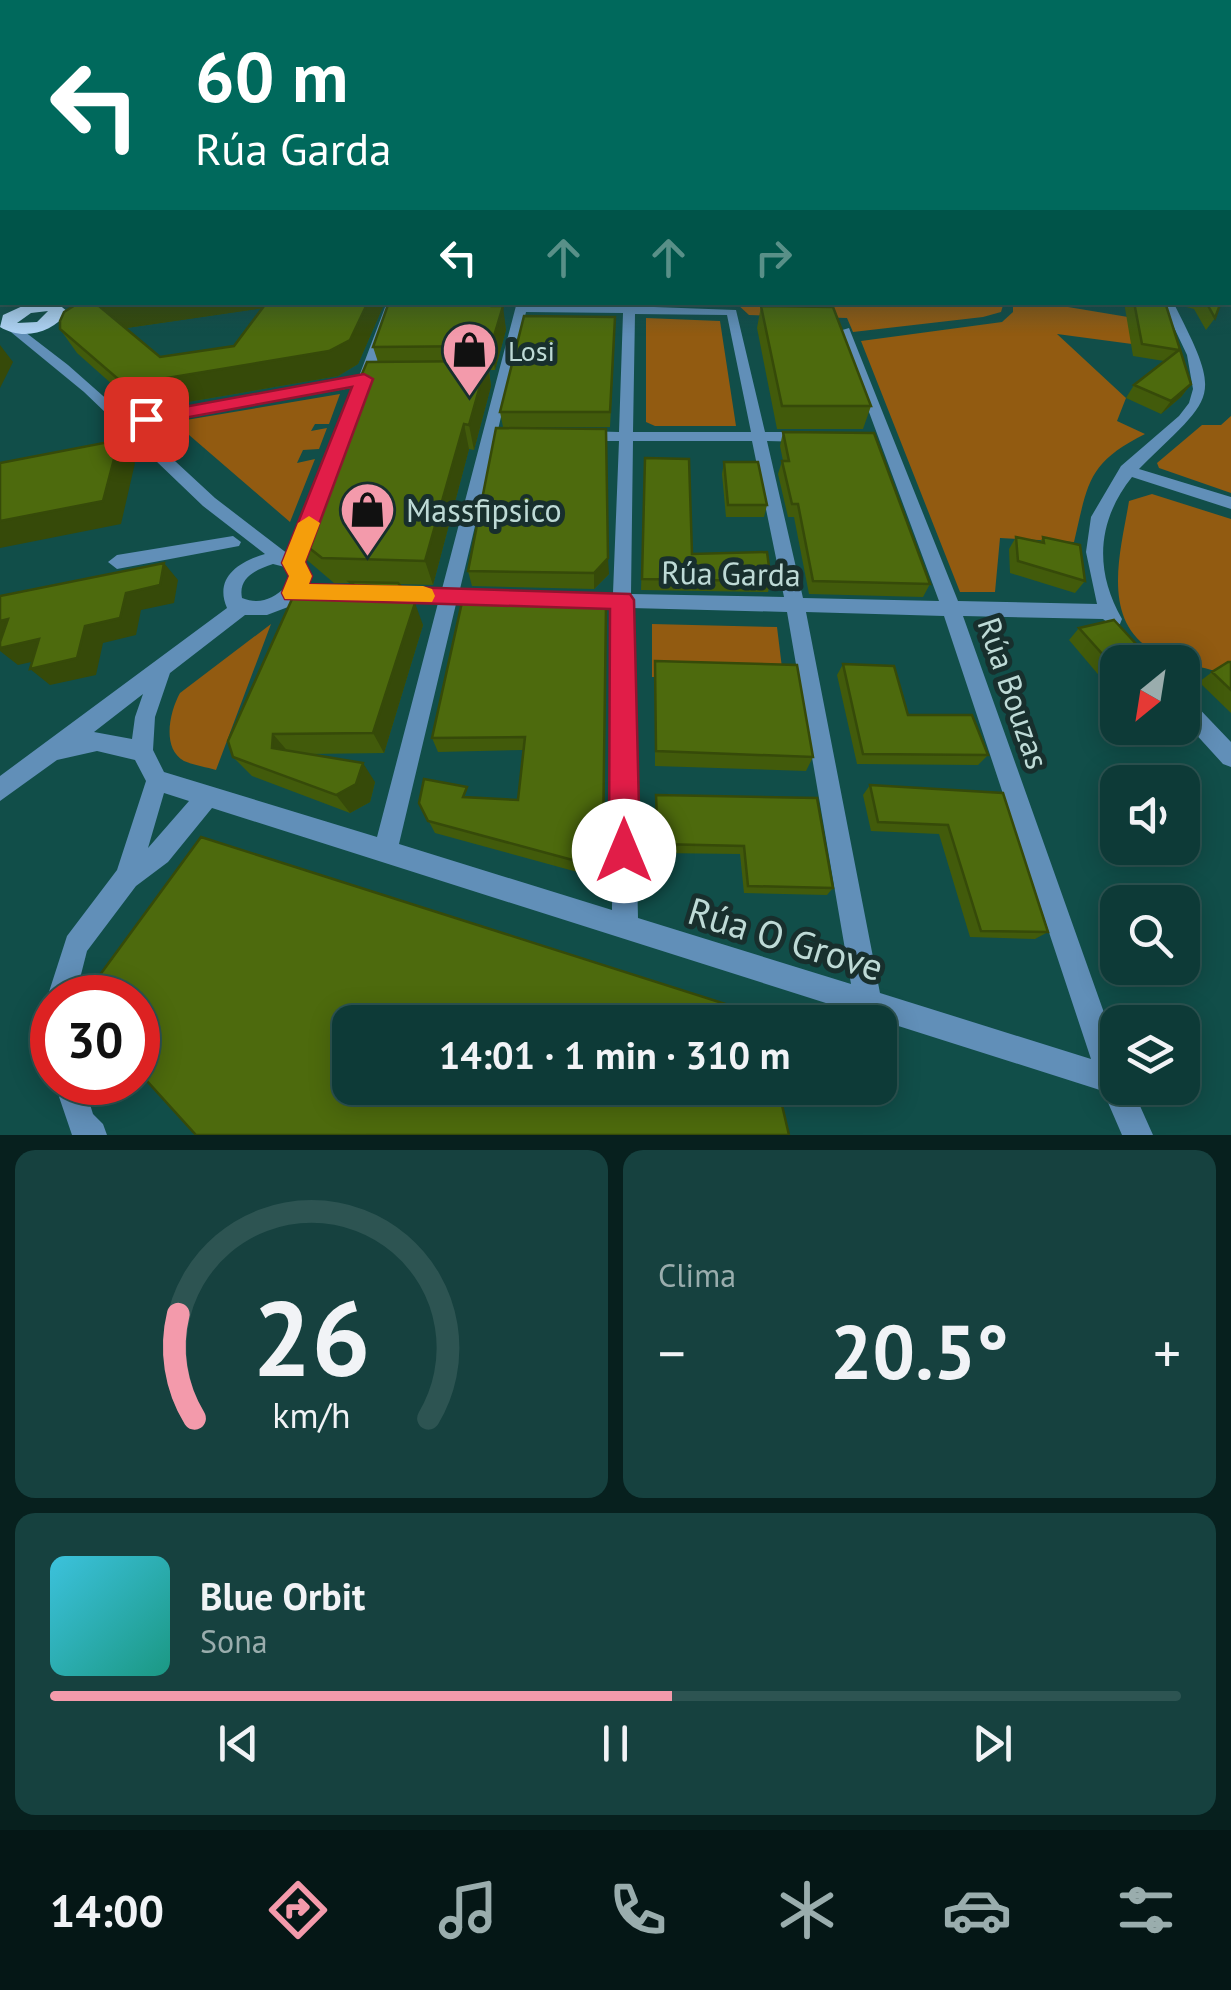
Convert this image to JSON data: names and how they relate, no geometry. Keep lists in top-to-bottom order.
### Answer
{
  "streets": {
    "street": ["Rúa Garda", "Rúa Bouzas", "Rúa O Grove"]
  },
  "crossings": [
    ["Rúa Garda", "Rúa Bouzas"]
  ],
  "places": {
    "shop": ["Losi", "Massfipsico"]
  },
  "north": "bottom left",
  "page": {
    "turn": ["60 m", "Rúa Garda"],
    "limit": "30",
    "trip": "14:01 · 1 min · 310 m",
    "tile": "Clima",
    "heat": ["−", "20.5°", "+"],
    "song": ["Blue Orbit", "Sona"],
    "tabs": "14:00",
    "gauge": ["26", "km/h"]
  }
}
